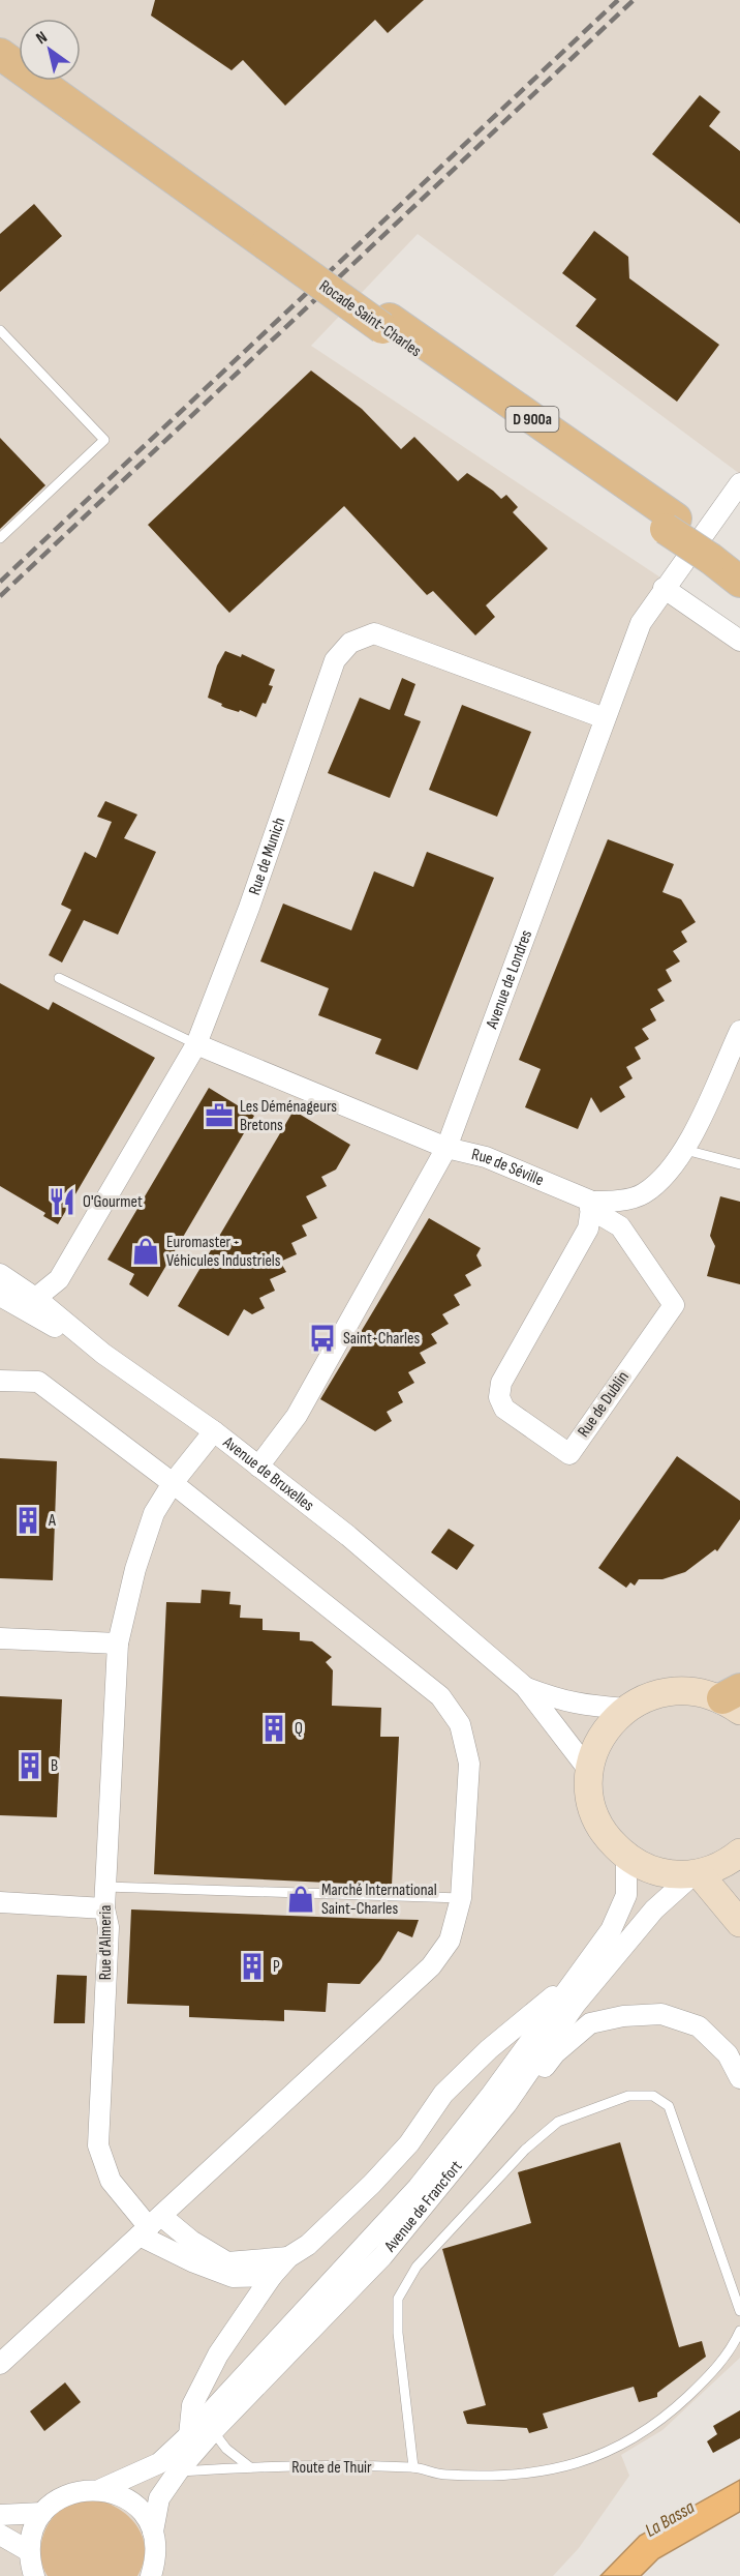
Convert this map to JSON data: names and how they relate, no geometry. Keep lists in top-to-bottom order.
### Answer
{
  "streets": {
    "main road": ["Rocade Saint-Charles", "D 900a"],
    "street": [
      "Rue de Munich",
      "Avenue de Londres",
      "Rue de Séville",
      "Rue de Dublin",
      "Avenue de Bruxelles",
      "Rue d'Almeria",
      "Avenue de Francfort"
    ],
    "lane": ["Route de Thuir"]
  },
  "crossings": [
    ["Rue de Munich", "Avenue de Londres"],
    ["Rue de Munich", "Rue de Séville"],
    ["Rue de Munich", "Avenue de Bruxelles"],
    ["Avenue de Londres", "Rue de Séville"],
    ["Avenue de Londres", "Avenue de Bruxelles"],
    ["Rue de Séville", "Rue de Dublin"],
    ["Avenue de Bruxelles", "Rue d'Almeria"],
    ["Avenue de Francfort", "Route de Thuir"]
  ],
  "water": ["La Bassa"],
  "places": {
    "office": ["Les Déménageurs Bretons"],
    "restaurant": ["O'Gourmet"],
    "shop": ["Euromaster - Véhicules Industriels", "Marché International Saint-Charles"],
    "bus stop": ["Saint-Charles"],
    "building": [
      "A",
      "Q",
      "B",
      "P"
    ]
  },
  "north": "top left"
}
